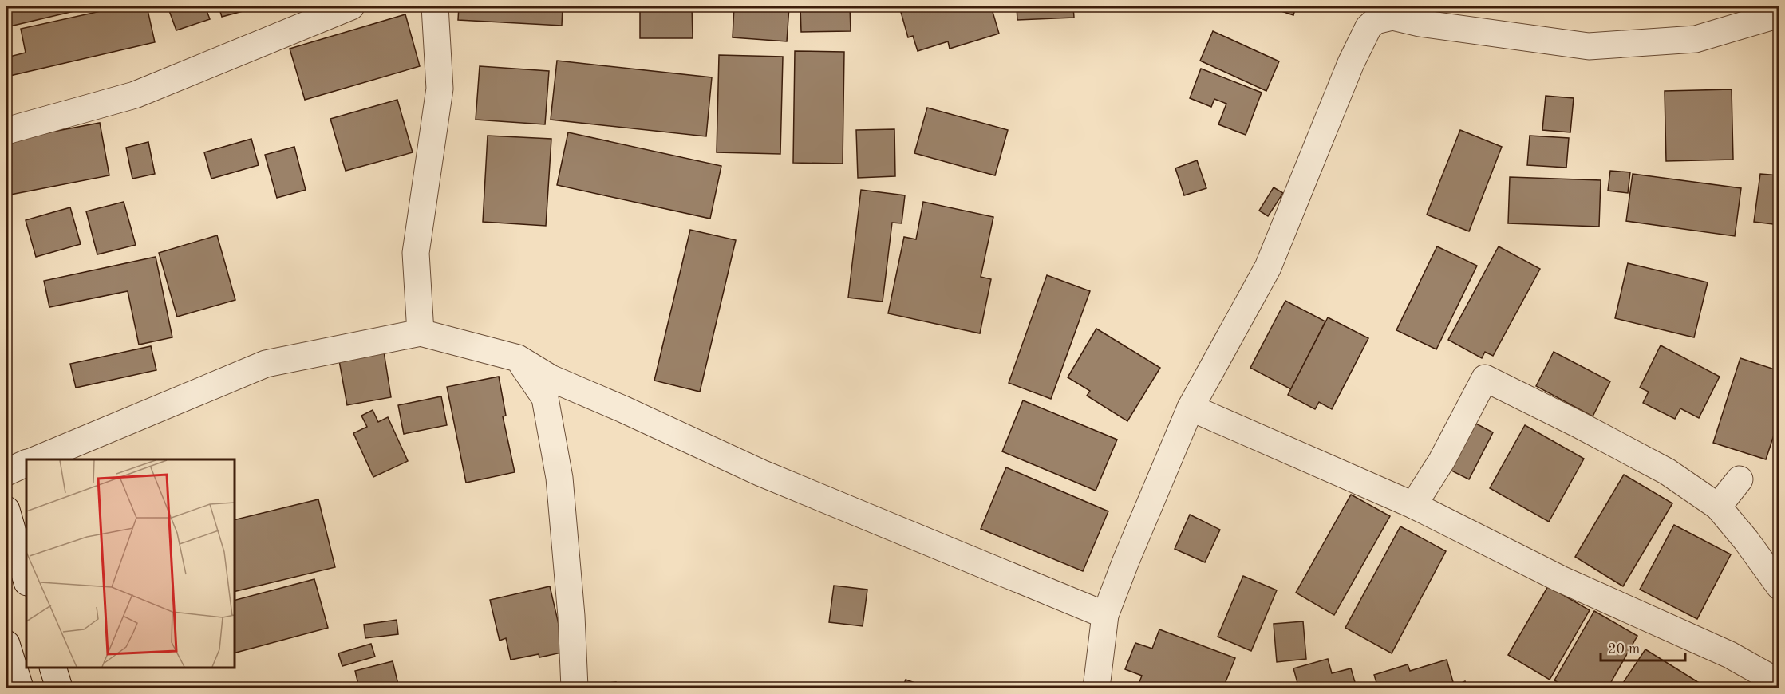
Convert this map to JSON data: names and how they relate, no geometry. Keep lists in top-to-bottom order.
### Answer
{
  "scale_bar": "20 m"
}
